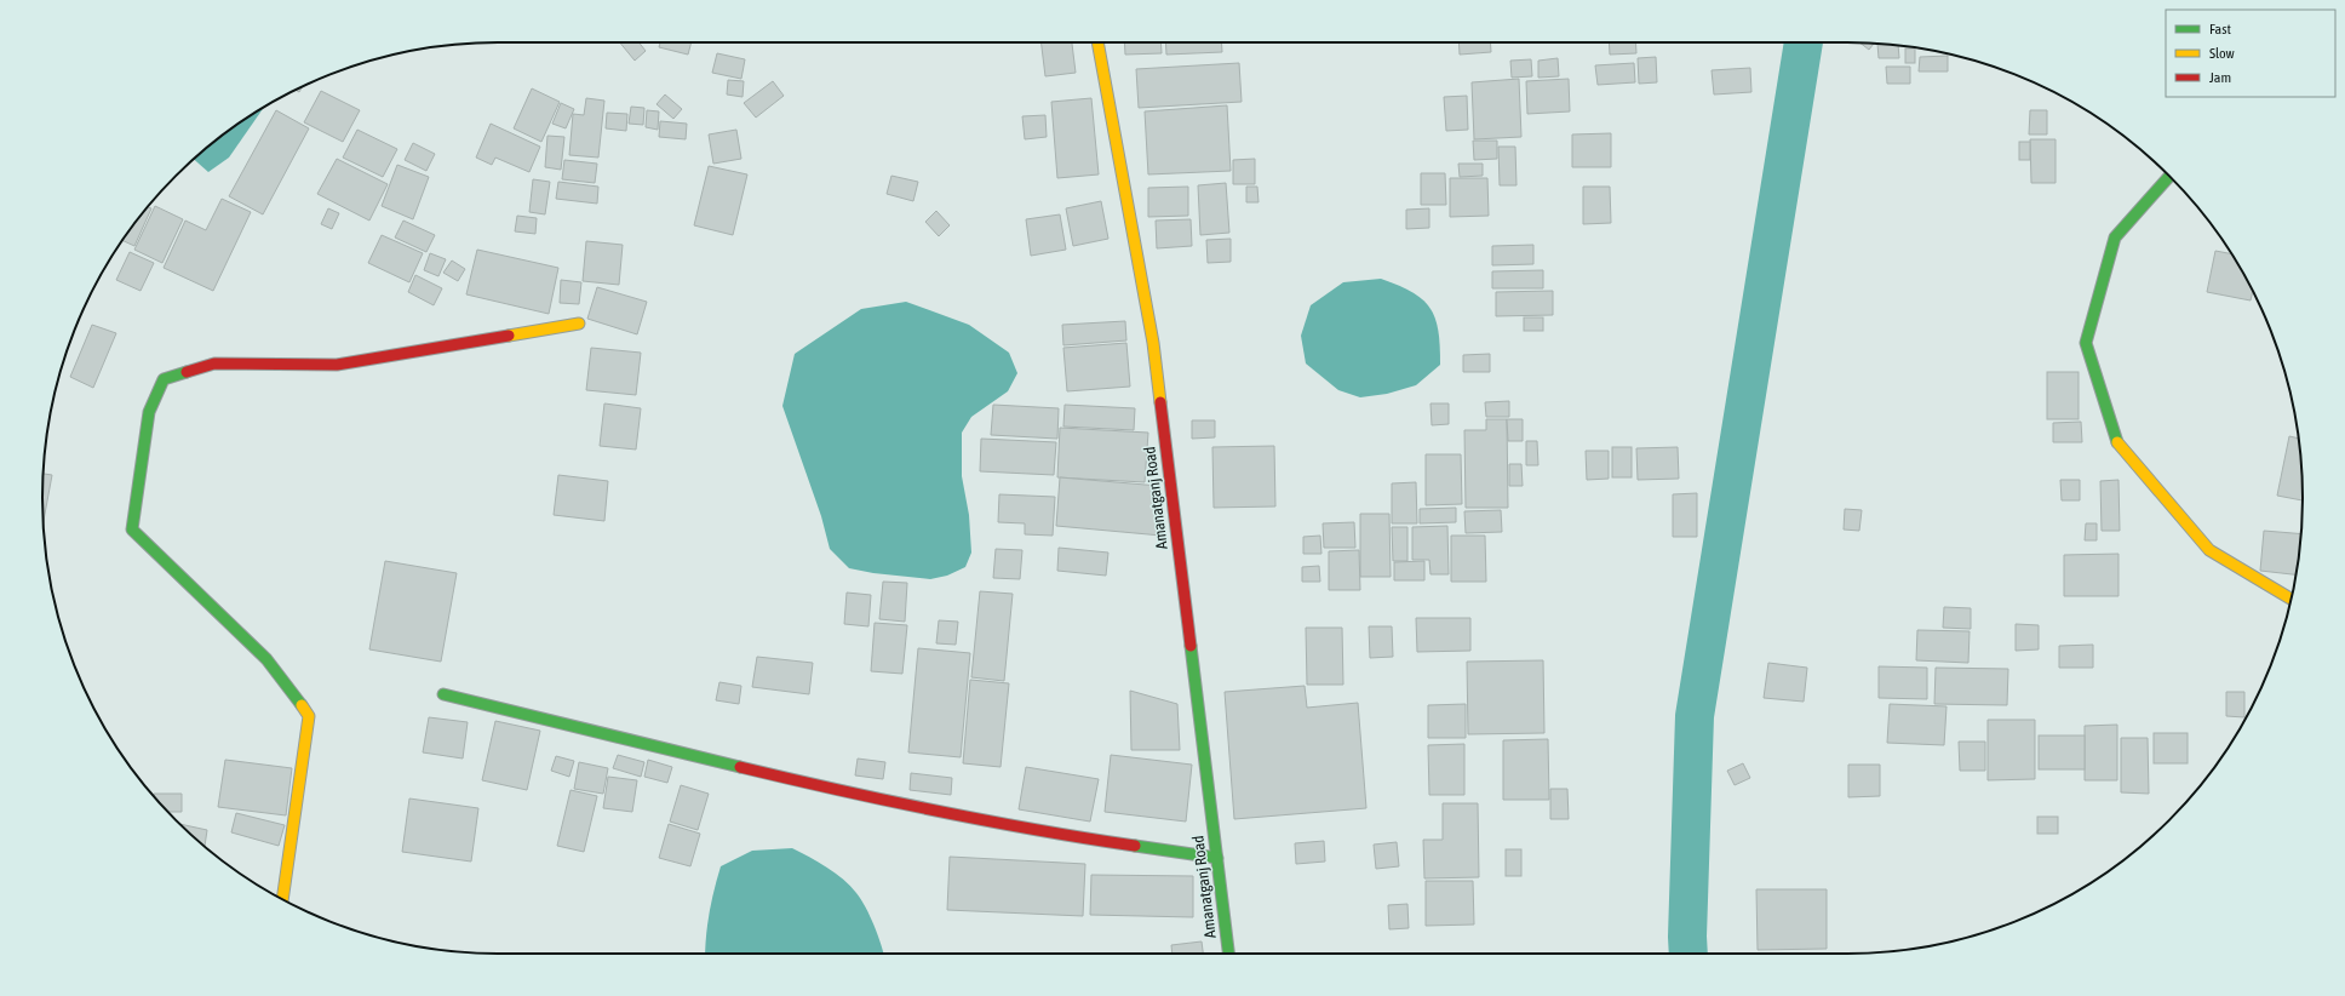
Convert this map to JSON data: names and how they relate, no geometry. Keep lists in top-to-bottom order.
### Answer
{
  "streets": {
    "street": ["Amanatganj Road"]
  },
  "legend": ["Fast", "Slow", "Jam"]
}
